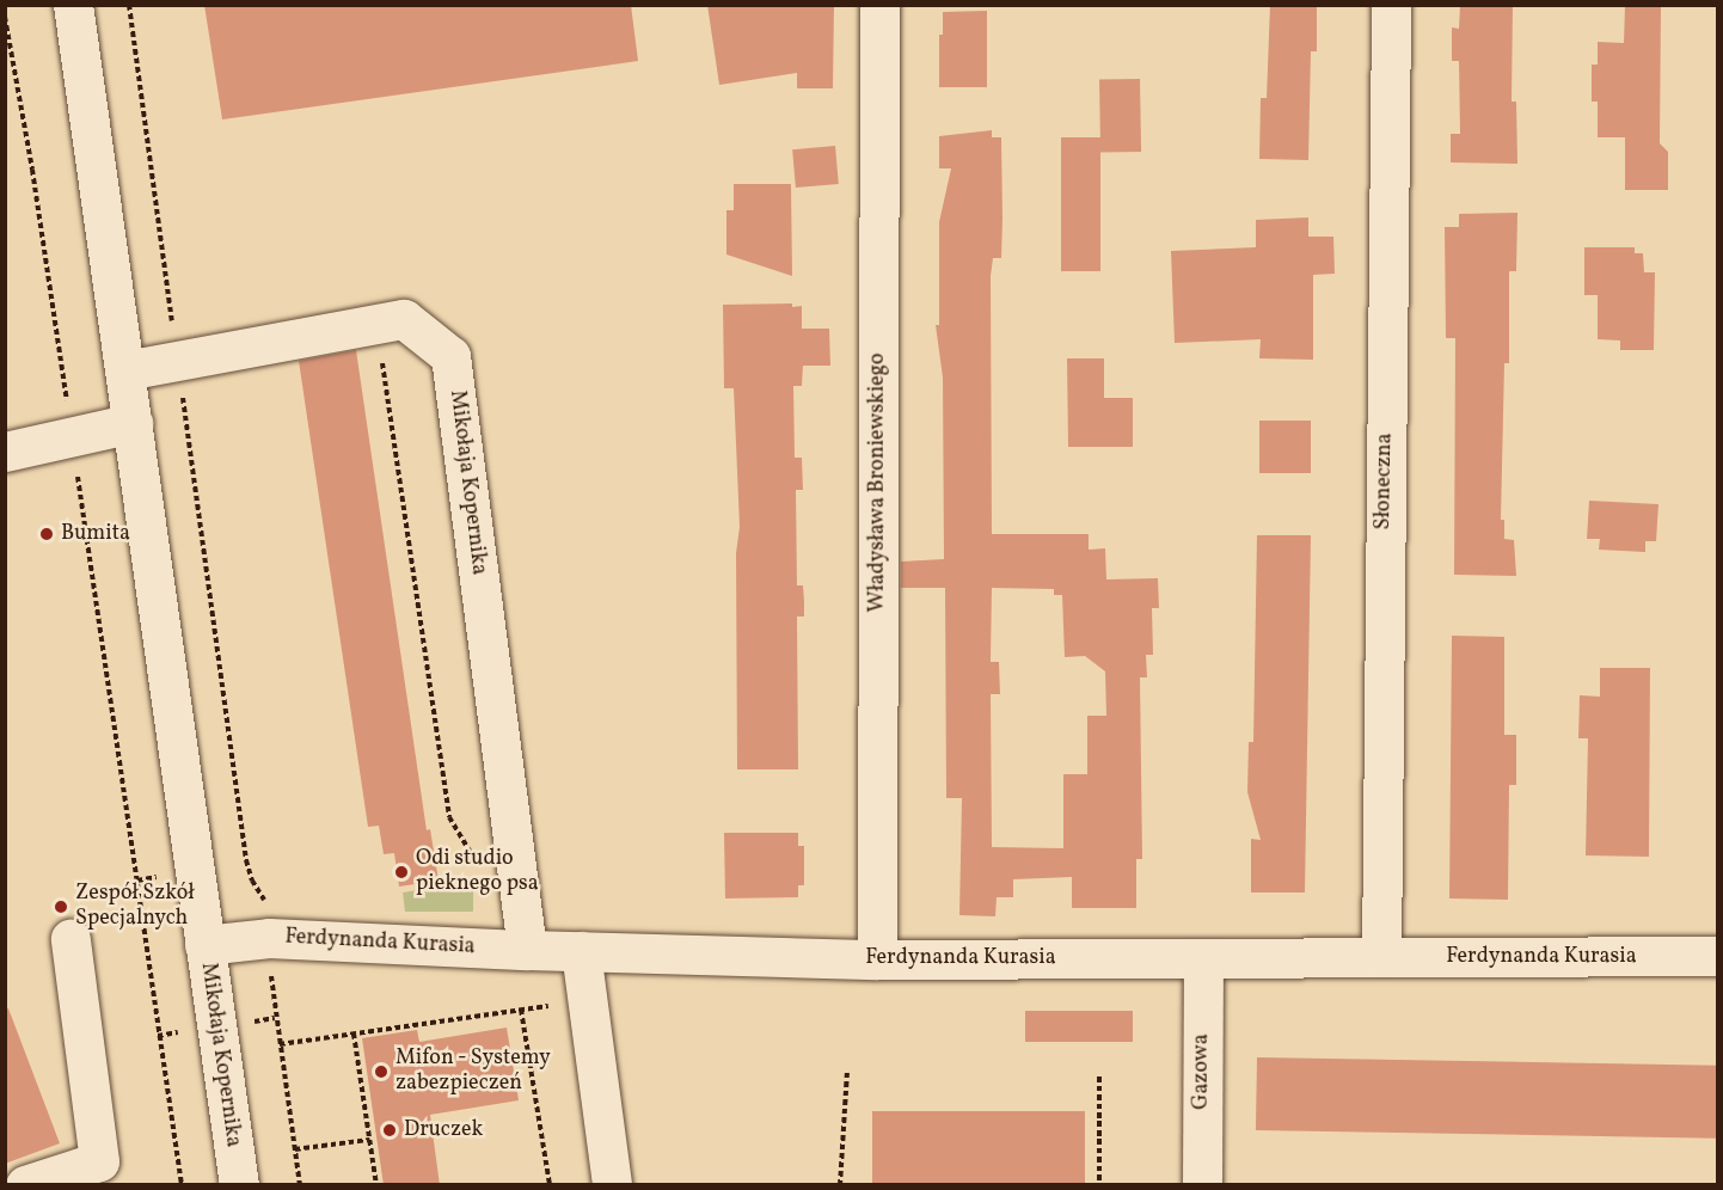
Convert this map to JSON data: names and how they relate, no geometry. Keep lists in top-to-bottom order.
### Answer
{
  "streets": {
    "street": [
      "Słoneczna",
      "Mikołaja Kopernika",
      "Władysława Broniewskiego",
      "Ferdynanda Kurasia",
      "Gazowa"
    ]
  },
  "crossings": [
    ["Słoneczna", "Ferdynanda Kurasia"],
    ["Mikołaja Kopernika", "Ferdynanda Kurasia"],
    ["Władysława Broniewskiego", "Ferdynanda Kurasia"],
    ["Ferdynanda Kurasia", "Gazowa"]
  ],
  "places": [
    "Bumita",
    "Odi studio pieknego psa",
    "Zespół Szkół Specjalnych",
    "Mifon - Systemy zabezpieczeń",
    "Druczek"
  ]
}
